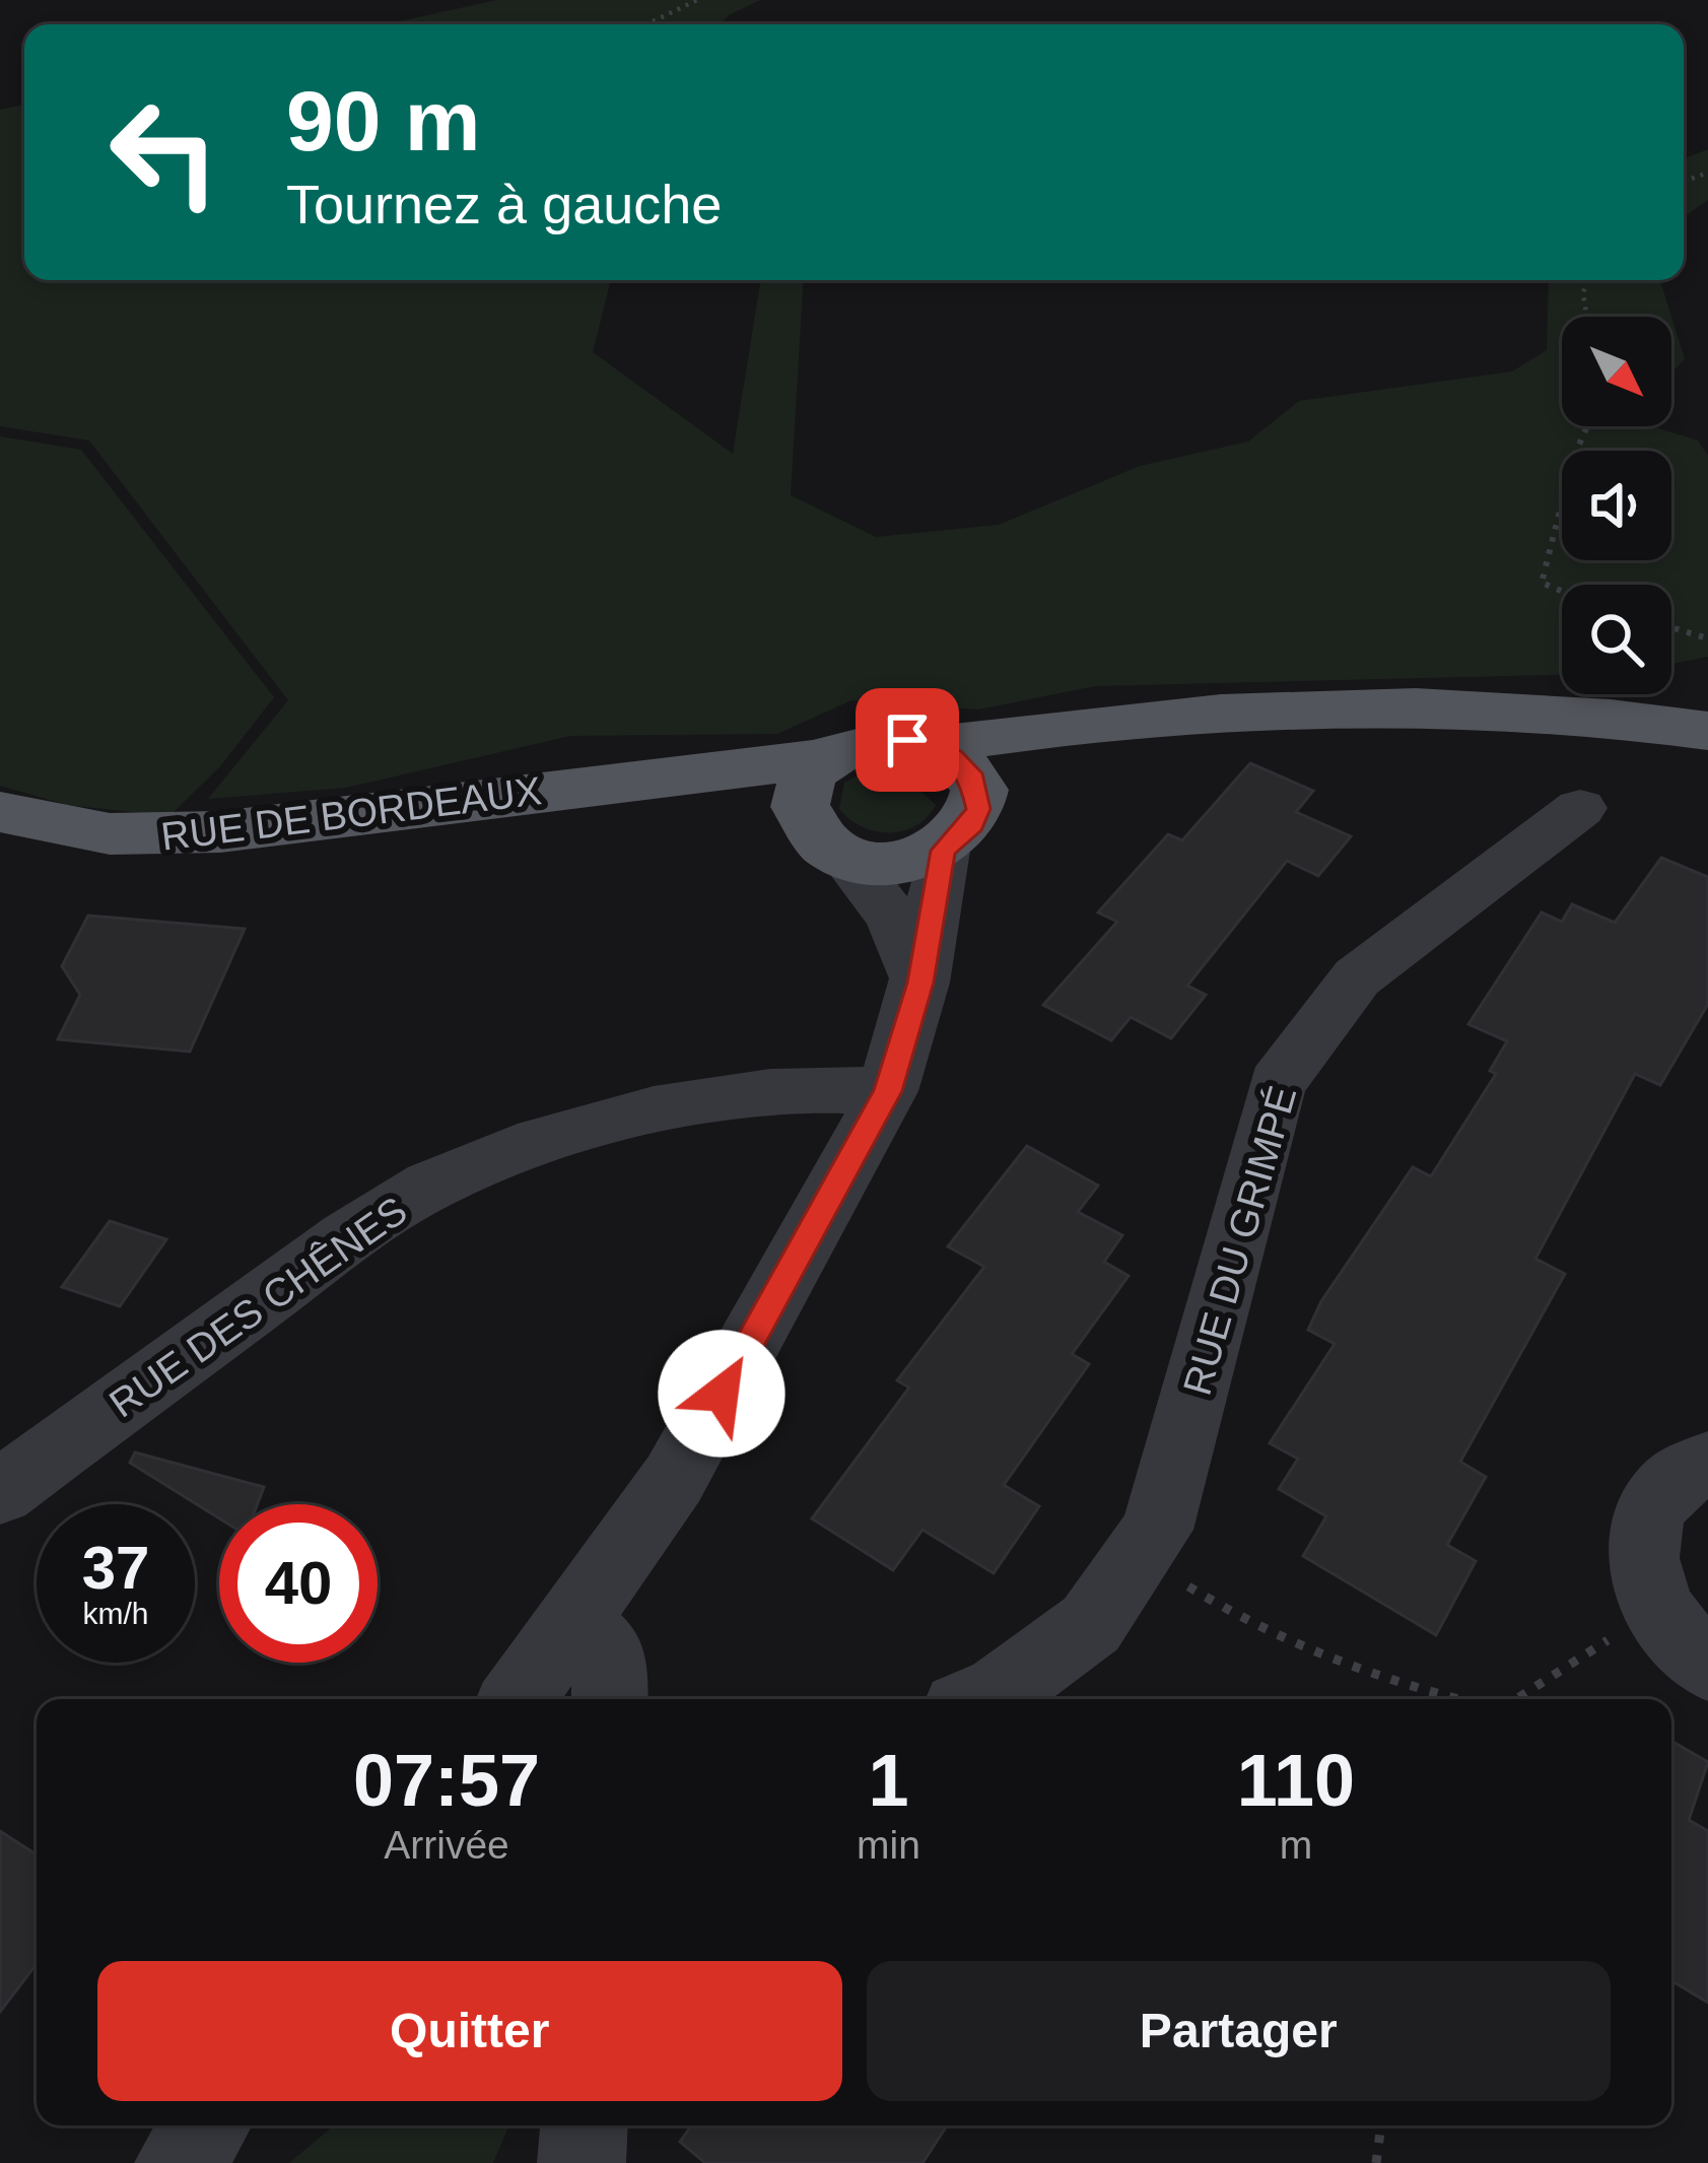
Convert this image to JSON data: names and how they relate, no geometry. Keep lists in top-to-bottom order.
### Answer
{
  "streets": {
    "main road": ["RUE DE BORDEAUX"],
    "street": ["RUE DU GRIMPÉ", "RUE DES CHÊNES"]
  },
  "north": "bottom right",
  "page": {
    "turn": ["90 m", "Tournez à gauche"],
    "speed": "37 km/h",
    "limit": "40",
    "eta": [
      "07:57",
      "Arrivée",
      "1",
      "min",
      "110",
      "m"
    ],
    "buttons": ["Quitter", "Partager"]
  }
}
